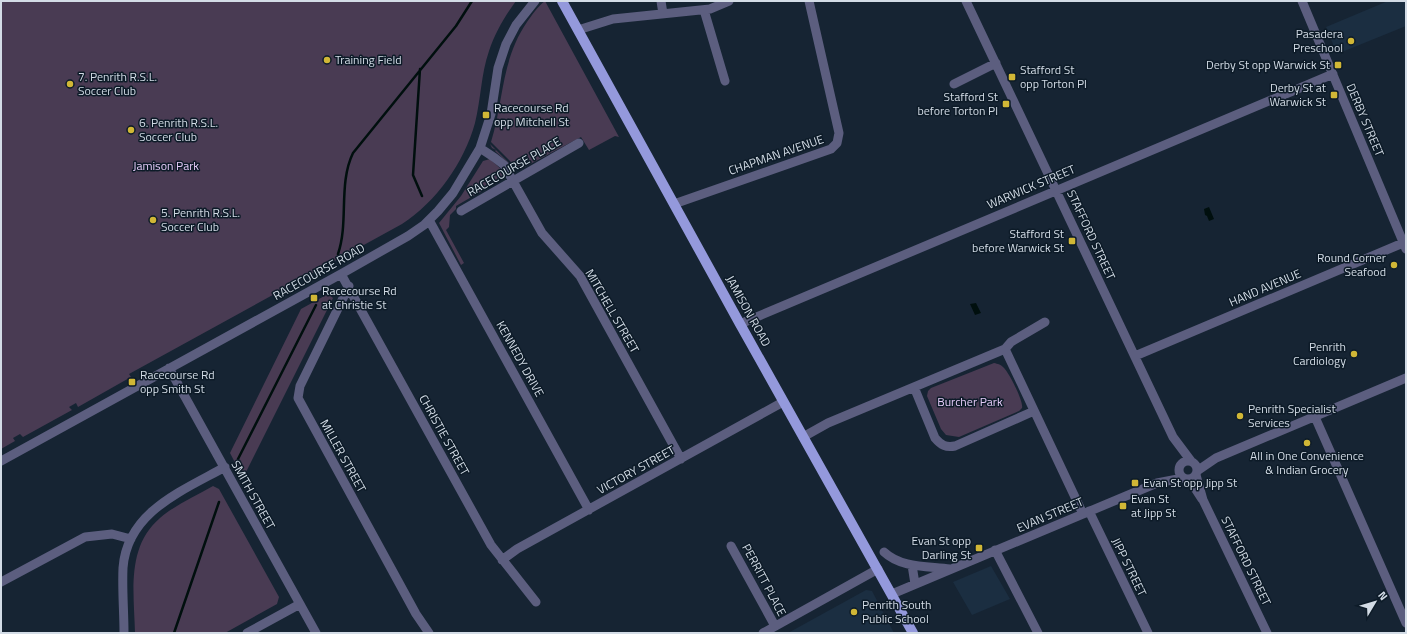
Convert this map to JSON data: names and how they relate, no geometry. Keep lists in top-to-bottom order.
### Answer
{
  "streets": {
    "main road": ["JAMISON ROAD"],
    "street": [
      "DERBY STREET",
      "CHAPMAN AVENUE",
      "RACECOURSE PLACE",
      "WARWICK STREET",
      "STAFFORD STREET",
      "RACECOURSE ROAD",
      "HAND AVENUE",
      "MITCHELL STREET",
      "KENNEDY DRIVE",
      "CHRISTIE STREET",
      "MILLER STREET",
      "VICTORY STREET",
      "SMITH STREET",
      "EVAN STREET",
      "JIPP STREET",
      "PERRITT PLACE"
    ]
  },
  "crossings": [
    ["DERBY STREET", "WARWICK STREET"],
    ["DERBY STREET", "HAND AVENUE"],
    ["CHAPMAN AVENUE", "JAMISON ROAD"],
    ["RACECOURSE PLACE", "MITCHELL STREET"],
    ["WARWICK STREET", "STAFFORD STREET"],
    ["WARWICK STREET", "JAMISON ROAD"],
    ["STAFFORD STREET", "HAND AVENUE"],
    ["STAFFORD STREET", "EVAN STREET"],
    ["RACECOURSE ROAD", "MITCHELL STREET"],
    ["RACECOURSE ROAD", "KENNEDY DRIVE"],
    ["RACECOURSE ROAD", "CHRISTIE STREET"],
    ["RACECOURSE ROAD", "SMITH STREET"],
    ["MITCHELL STREET", "VICTORY STREET"],
    ["JAMISON ROAD", "VICTORY STREET"],
    ["JAMISON ROAD", "EVAN STREET"],
    ["KENNEDY DRIVE", "VICTORY STREET"],
    ["CHRISTIE STREET", "MILLER STREET"],
    ["CHRISTIE STREET", "VICTORY STREET"],
    ["EVAN STREET", "JIPP STREET"]
  ],
  "parks": ["Jamison Park", "Burcher Park"],
  "places": {
    "other": [
      "Pasadera Preschool",
      "Training Field",
      "7. Penrith R.S.L. Soccer Club",
      "6. Penrith R.S.L. Soccer Club",
      "5. Penrith R.S.L. Soccer Club",
      "Round Corner Seafood",
      "Penrith Cardiology",
      "Penrith Specialist Services",
      "All in One Convenience & Indian Grocery",
      "Penrith South Public School"
    ],
    "transit": [
      "Derby St opp Warwick St",
      "Stafford St opp Torton Pl",
      "Derby St at Warwick St",
      "Stafford St before Torton Pl",
      "Racecourse Rd opp Mitchell St",
      "Stafford St before Warwick St",
      "Racecourse Rd at Christie St",
      "Racecourse Rd opp Smith St",
      "Evan St opp Jipp St",
      "Evan St at Jipp St",
      "Evan St opp Darling St"
    ]
  },
  "north": "top right"
}
